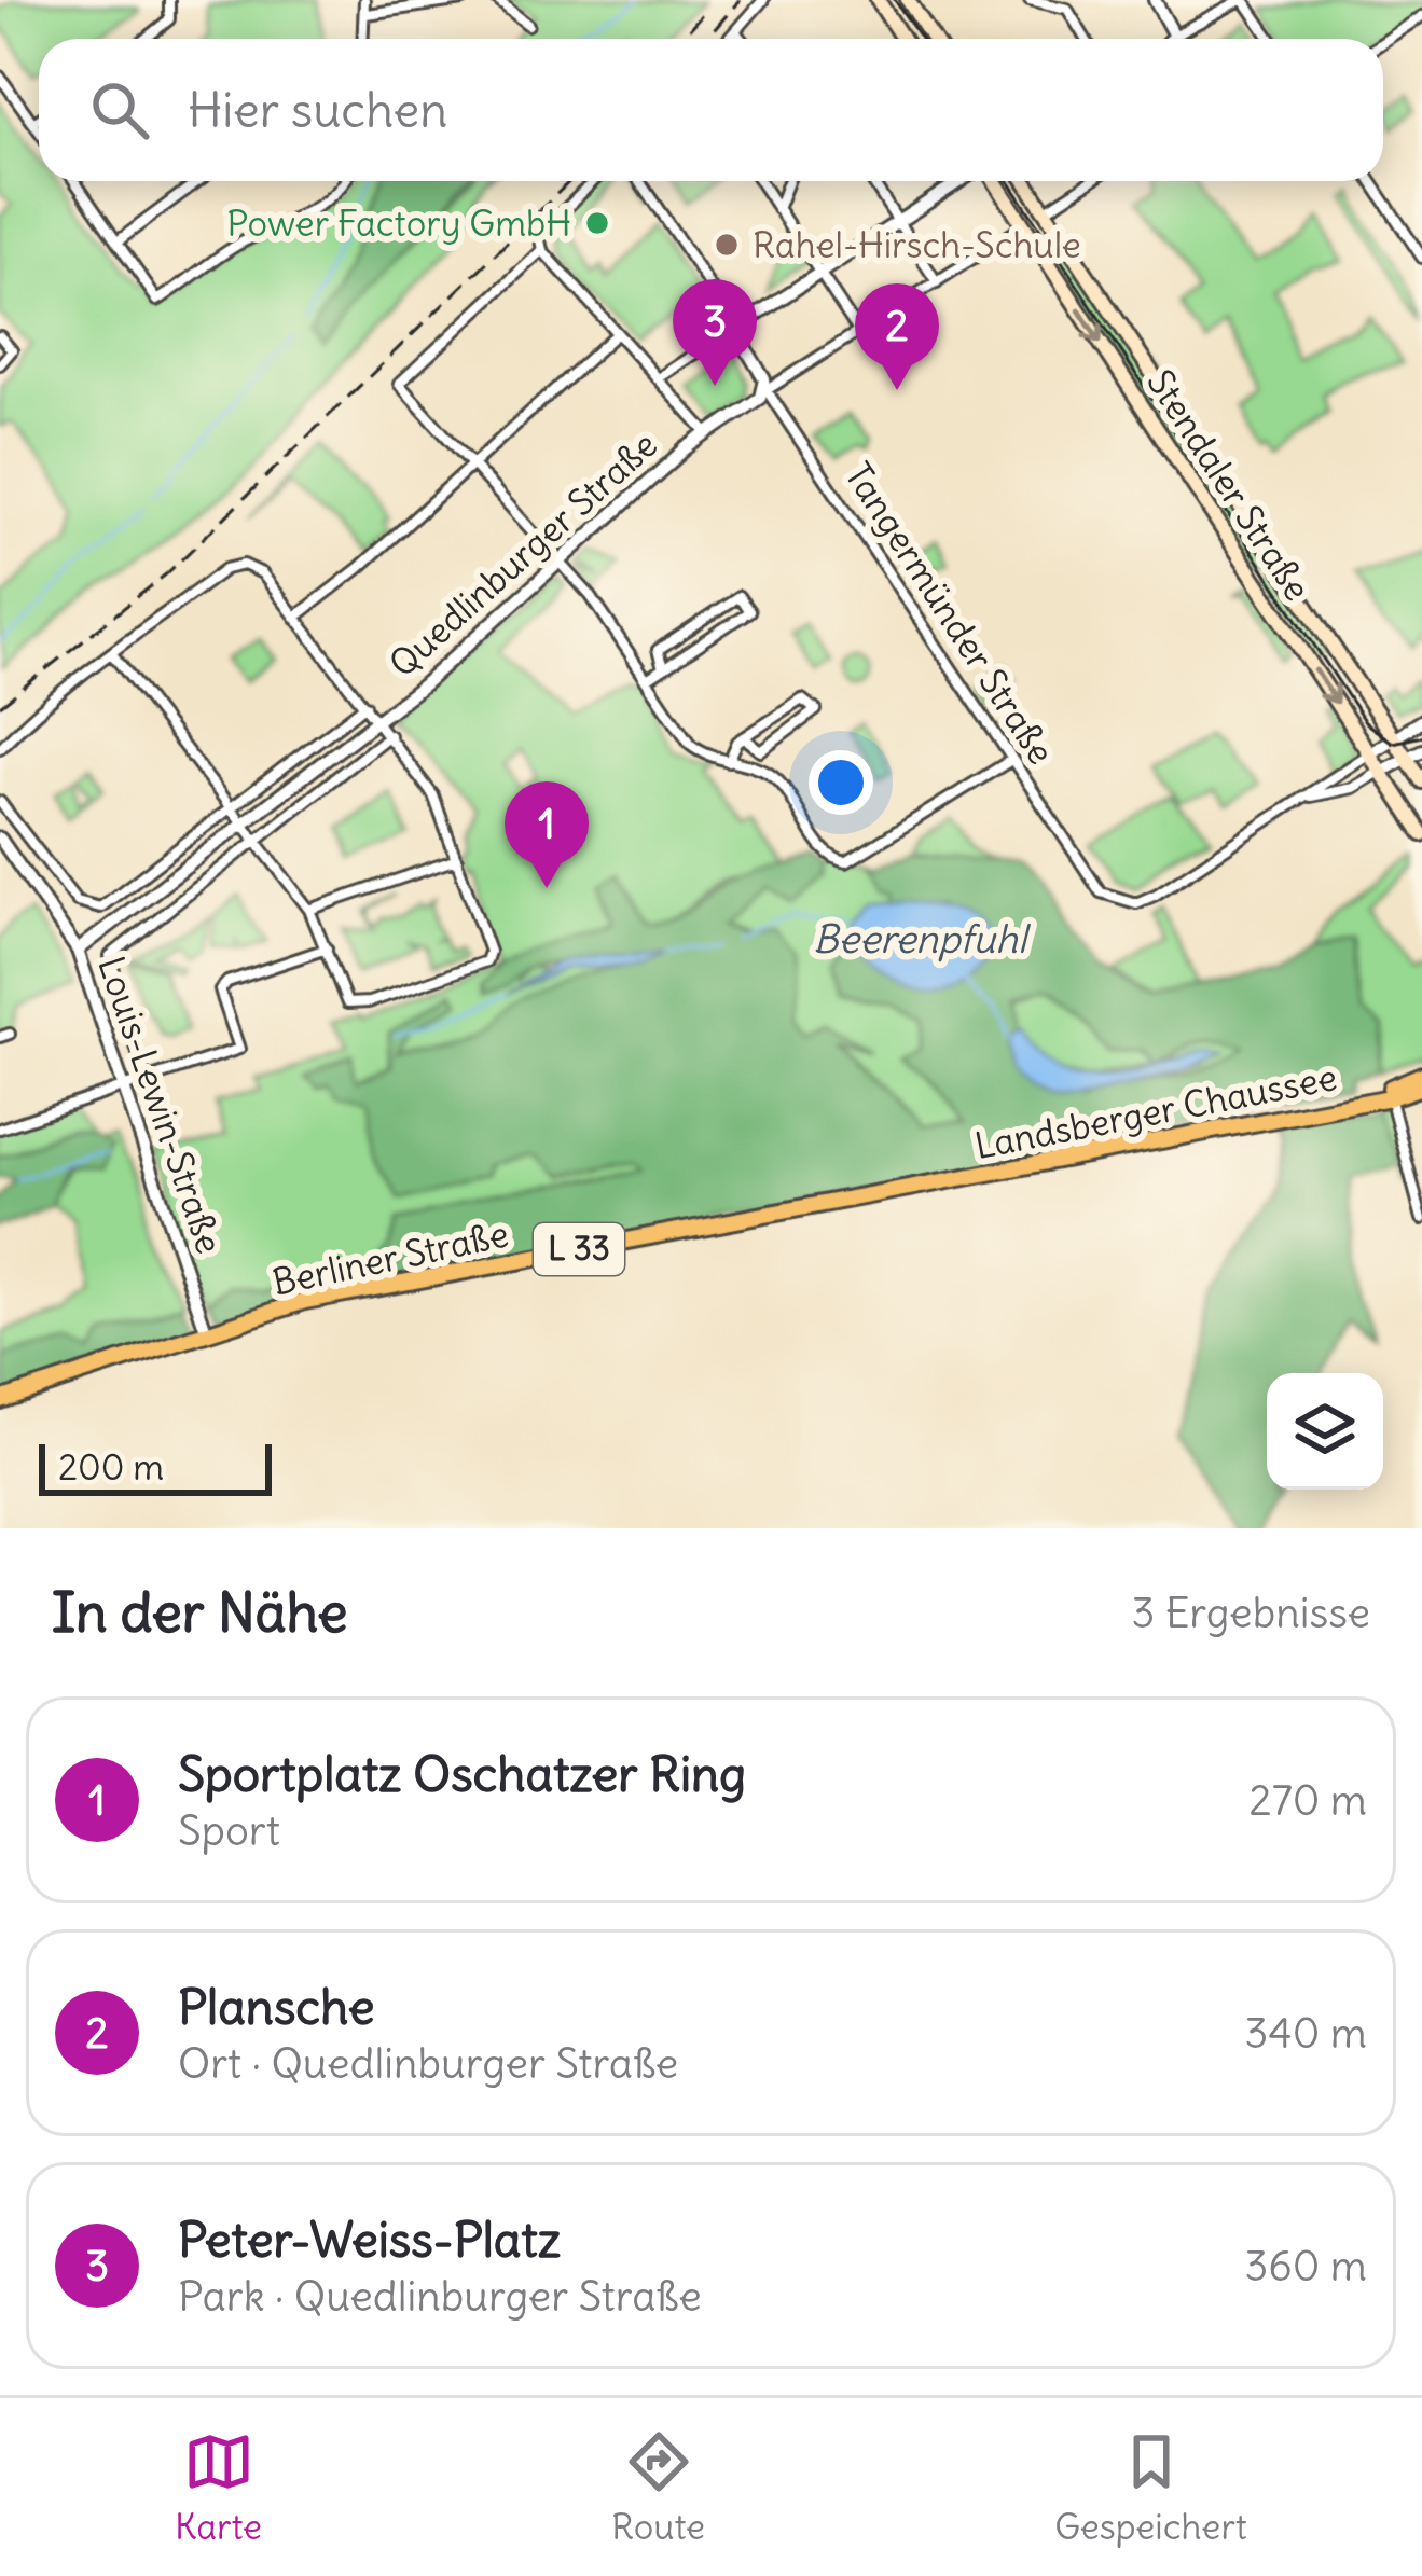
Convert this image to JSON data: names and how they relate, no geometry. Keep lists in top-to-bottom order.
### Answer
{
  "streets": {
    "main road": [
      "Stendaler Straße",
      "Landsberger Chaussee",
      "L 33",
      "Berliner Straße"
    ],
    "street": ["Quedlinburger Straße", "Tangermünder Straße", "Louis-Lewin-Straße"]
  },
  "crossings": [
    ["Stendaler Straße", "Quedlinburger Straße"],
    ["Stendaler Straße", "Tangermünder Straße"],
    ["Quedlinburger Straße", "Tangermünder Straße"],
    ["Quedlinburger Straße", "Louis-Lewin-Straße"],
    ["Louis-Lewin-Straße", "Berliner Straße"],
    ["Landsberger Chaussee", "Berliner Straße"]
  ],
  "water": ["Beerenpfuhl"],
  "places": ["Power Factory GmbH", "Rahel-Hirsch-Schule"],
  "scale_bar": "200 m",
  "page": {
    "search": "Hier suchen",
    "pins": ["3", "2", "1"],
    "scale": "200 m",
    "heading": ["In der Nähe", "3 Ergebnisse"],
    "list": [
      {
        "mark": "1",
        "name": "Sportplatz Oschatzer Ring",
        "note": "Sport",
        "value": "270 m"
      },
      {
        "mark": "2",
        "name": "Plansche",
        "note": "Ort · Quedlinburger Straße",
        "value": "340 m"
      },
      {
        "mark": "3",
        "name": "Peter-Weiss-Platz",
        "note": "Park · Quedlinburger Straße",
        "value": "360 m"
      }
    ],
    "nav": ["Karte", "Route", "Gespeichert"]
  }
}
